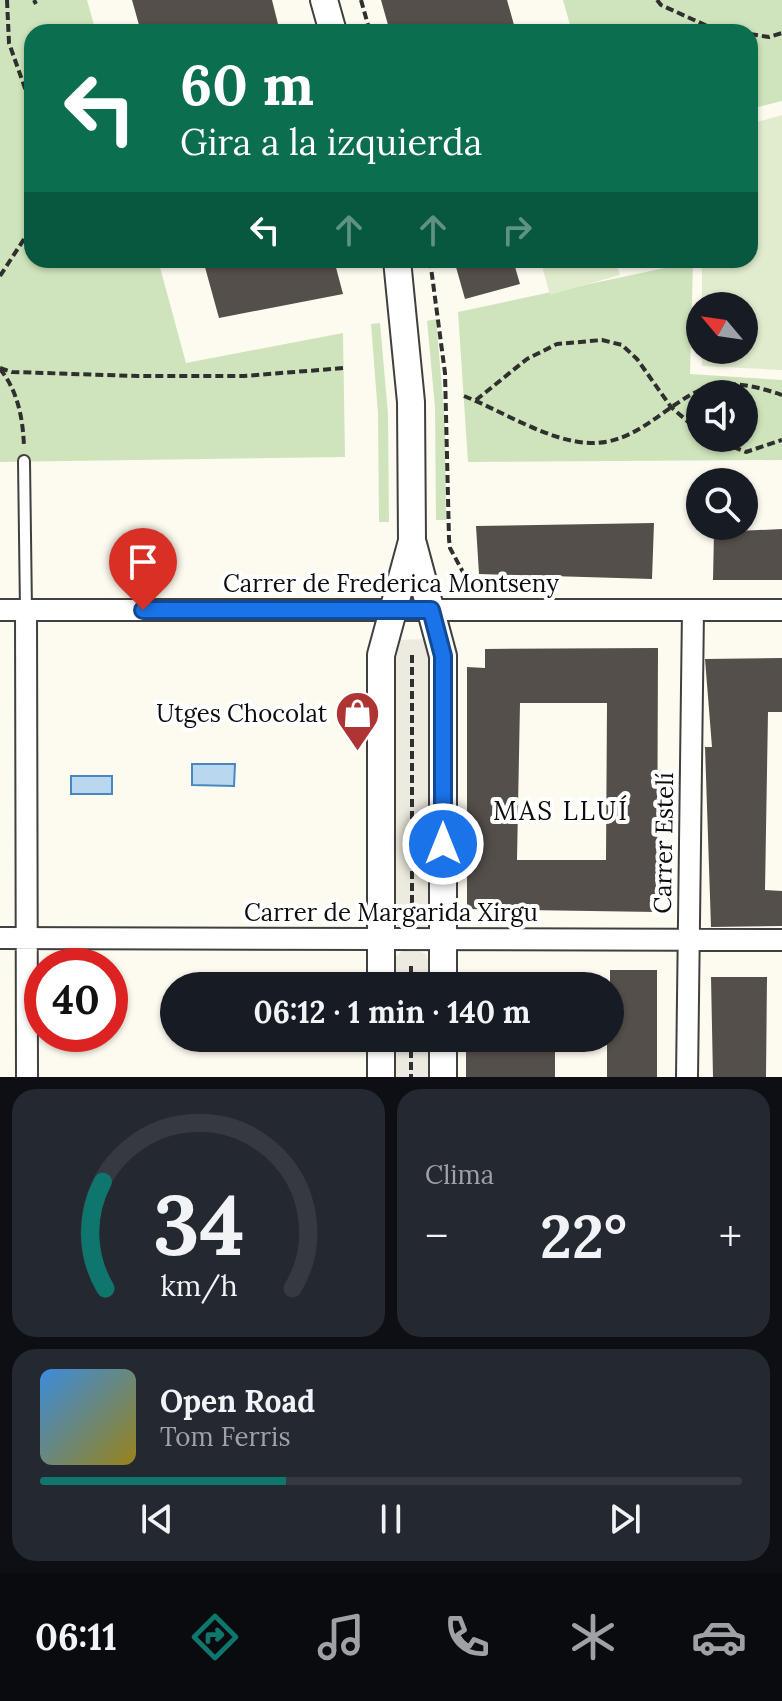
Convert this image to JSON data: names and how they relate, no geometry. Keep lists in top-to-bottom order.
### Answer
{
  "streets": {
    "street": ["Carrer de Frederica Montseny", "Carrer Estelí", "Carrer de Margarida Xirgu"]
  },
  "crossings": [
    ["Carrer de Frederica Montseny", "Carrer Estelí"],
    ["Carrer Estelí", "Carrer de Margarida Xirgu"]
  ],
  "districts": ["MAS LLUÍ"],
  "places": {
    "shop": ["Utges Chocolat"]
  },
  "north": "top left",
  "page": {
    "turn": ["60 m", "Gira a la izquierda"],
    "limit": "40",
    "trip": "06:12 · 1 min · 140 m",
    "tile": "Clima",
    "heat": ["−", "22°", "+"],
    "song": ["Open Road", "Tom Ferris"],
    "tabs": "06:11",
    "gauge": ["34", "km/h"]
  }
}
